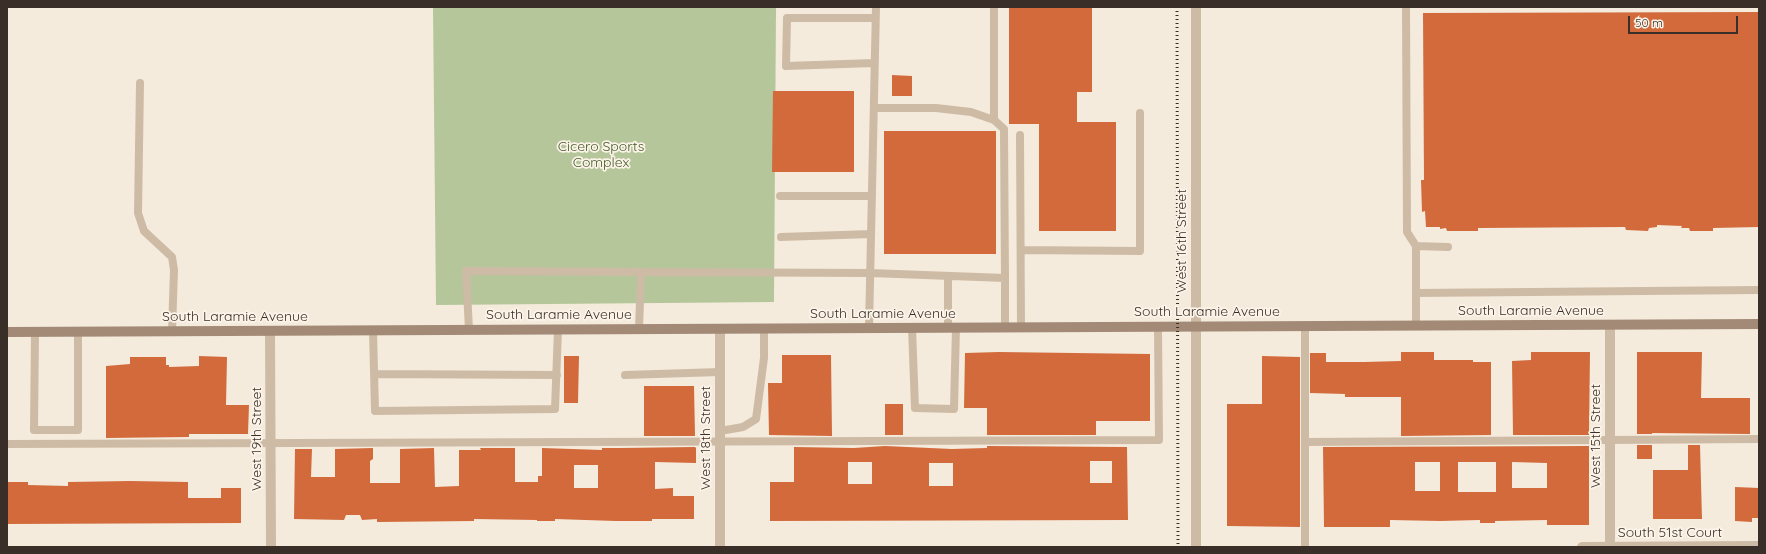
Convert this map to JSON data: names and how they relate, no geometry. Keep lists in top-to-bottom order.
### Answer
{
  "streets": {
    "main road": ["South Laramie Avenue"],
    "street": [
      "West 16th Street",
      "West 15th Street",
      "West 18th Street",
      "West 19th Street",
      "South 51st Court"
    ]
  },
  "crossings": [
    ["West 16th Street", "South Laramie Avenue"],
    ["South Laramie Avenue", "West 15th Street"],
    ["South Laramie Avenue", "West 18th Street"],
    ["South Laramie Avenue", "West 19th Street"],
    ["West 15th Street", "South 51st Court"]
  ],
  "parks": ["Cicero Sports Complex"],
  "scale_bar": "50 m"
}
